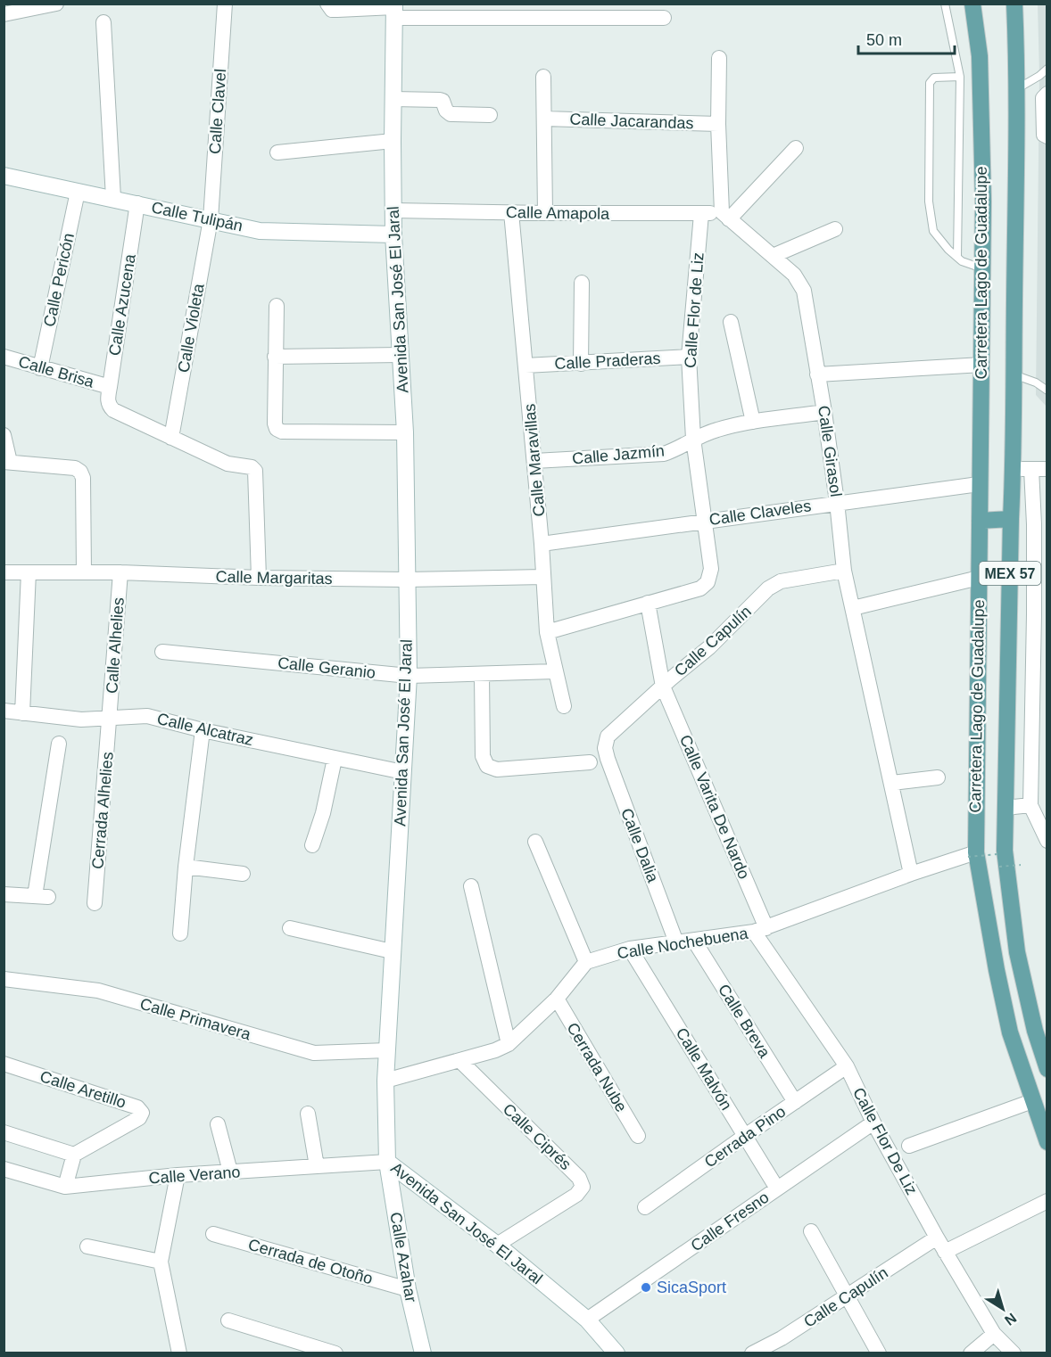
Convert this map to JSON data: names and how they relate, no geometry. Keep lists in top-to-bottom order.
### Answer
{
  "streets": {
    "main road": ["Carretera Lago de Guadalupe", "MEX 57"],
    "street": [
      "Calle Clavel",
      "Calle Jacarandas",
      "Calle Amapola",
      "Calle Tulipán",
      "Calle Pericón",
      "Avenida San José El Jaral",
      "Calle Azucena",
      "Calle Flor de Liz",
      "Calle Violeta",
      "Calle Praderas",
      "Calle Brisa",
      "Calle Girasol",
      "Calle Jazmín",
      "Calle Maravillas",
      "Calle Claveles",
      "Calle Margaritas",
      "Calle Capulín",
      "Calle Alhelies",
      "Calle Geranio",
      "Calle Alcatraz",
      "Calle Varita De Nardo",
      "Cerrada Alhelies",
      "Calle Dalia",
      "Calle Nochebuena",
      "Calle Primavera",
      "Calle Breva",
      "Cerrada Nube",
      "Calle Malvón",
      "Calle Aretillo",
      "Calle Ciprés",
      "Cerrada Pino",
      "Calle Flor De Liz",
      "Calle Verano",
      "Calle Fresno",
      "Calle Azahar",
      "Cerrada de Otoño"
    ]
  },
  "crossings": [
    ["Calle Clavel", "Calle Tulipán"],
    ["Calle Clavel", "Calle Violeta"],
    ["Calle Amapola", "Avenida San José El Jaral"],
    ["Calle Amapola", "Calle Flor de Liz"],
    ["Calle Amapola", "Calle Girasol"],
    ["Calle Amapola", "Calle Maravillas"],
    ["Calle Tulipán", "Calle Pericón"],
    ["Calle Tulipán", "Avenida San José El Jaral"],
    ["Calle Tulipán", "Calle Azucena"],
    ["Calle Tulipán", "Calle Violeta"],
    ["Carretera Lago de Guadalupe", "Calle Claveles"],
    ["Carretera Lago de Guadalupe", "Calle Nochebuena"],
    ["Calle Pericón", "Calle Brisa"],
    ["Avenida San José El Jaral", "Calle Margaritas"],
    ["Avenida San José El Jaral", "Calle Geranio"],
    ["Avenida San José El Jaral", "Calle Alcatraz"],
    ["Avenida San José El Jaral", "Calle Primavera"],
    ["Avenida San José El Jaral", "Calle Ciprés"],
    ["Avenida San José El Jaral", "Calle Verano"],
    ["Avenida San José El Jaral", "Calle Fresno"],
    ["Avenida San José El Jaral", "Calle Azahar"],
    ["Calle Azucena", "Calle Violeta"],
    ["Calle Azucena", "Calle Brisa"],
    ["Calle Flor de Liz", "Calle Praderas"],
    ["Calle Flor de Liz", "Calle Jazmín"],
    ["Calle Flor de Liz", "Calle Claveles"],
    ["Calle Flor de Liz", "Calle Varita De Nardo"],
    ["Calle Praderas", "Calle Maravillas"],
    ["Calle Girasol", "Calle Jazmín"],
    ["Calle Girasol", "Calle Claveles"],
    ["Calle Girasol", "Calle Capulín"],
    ["Calle Girasol", "Calle Nochebuena"],
    ["Calle Jazmín", "Calle Maravillas"],
    ["Calle Maravillas", "Calle Claveles"],
    ["Calle Maravillas", "Calle Margaritas"],
    ["Calle Maravillas", "Calle Geranio"],
    ["Calle Margaritas", "Calle Alhelies"],
    ["Calle Capulín", "Calle Varita De Nardo"],
    ["Calle Capulín", "Calle Dalia"],
    ["Calle Capulín", "Calle Flor De Liz"],
    ["Calle Alhelies", "Calle Alcatraz"],
    ["Calle Alhelies", "Cerrada Alhelies"],
    ["Calle Alcatraz", "Cerrada Alhelies"],
    ["Calle Varita De Nardo", "Calle Nochebuena"],
    ["Calle Varita De Nardo", "Calle Flor De Liz"],
    ["Calle Dalia", "Calle Nochebuena"],
    ["Calle Nochebuena", "Calle Breva"],
    ["Calle Nochebuena", "Calle Malvón"],
    ["Calle Nochebuena", "Calle Flor De Liz"],
    ["Calle Breva", "Cerrada Pino"],
    ["Calle Malvón", "Cerrada Pino"],
    ["Calle Malvón", "Calle Fresno"],
    ["Cerrada Pino", "Calle Flor De Liz"],
    ["Calle Flor De Liz", "Calle Fresno"],
    ["Calle Verano", "Calle Azahar"],
    ["Calle Azahar", "Cerrada de Otoño"]
  ],
  "places": ["SicaSport"],
  "scale_bar": "50 m",
  "north": "bottom right"
}
